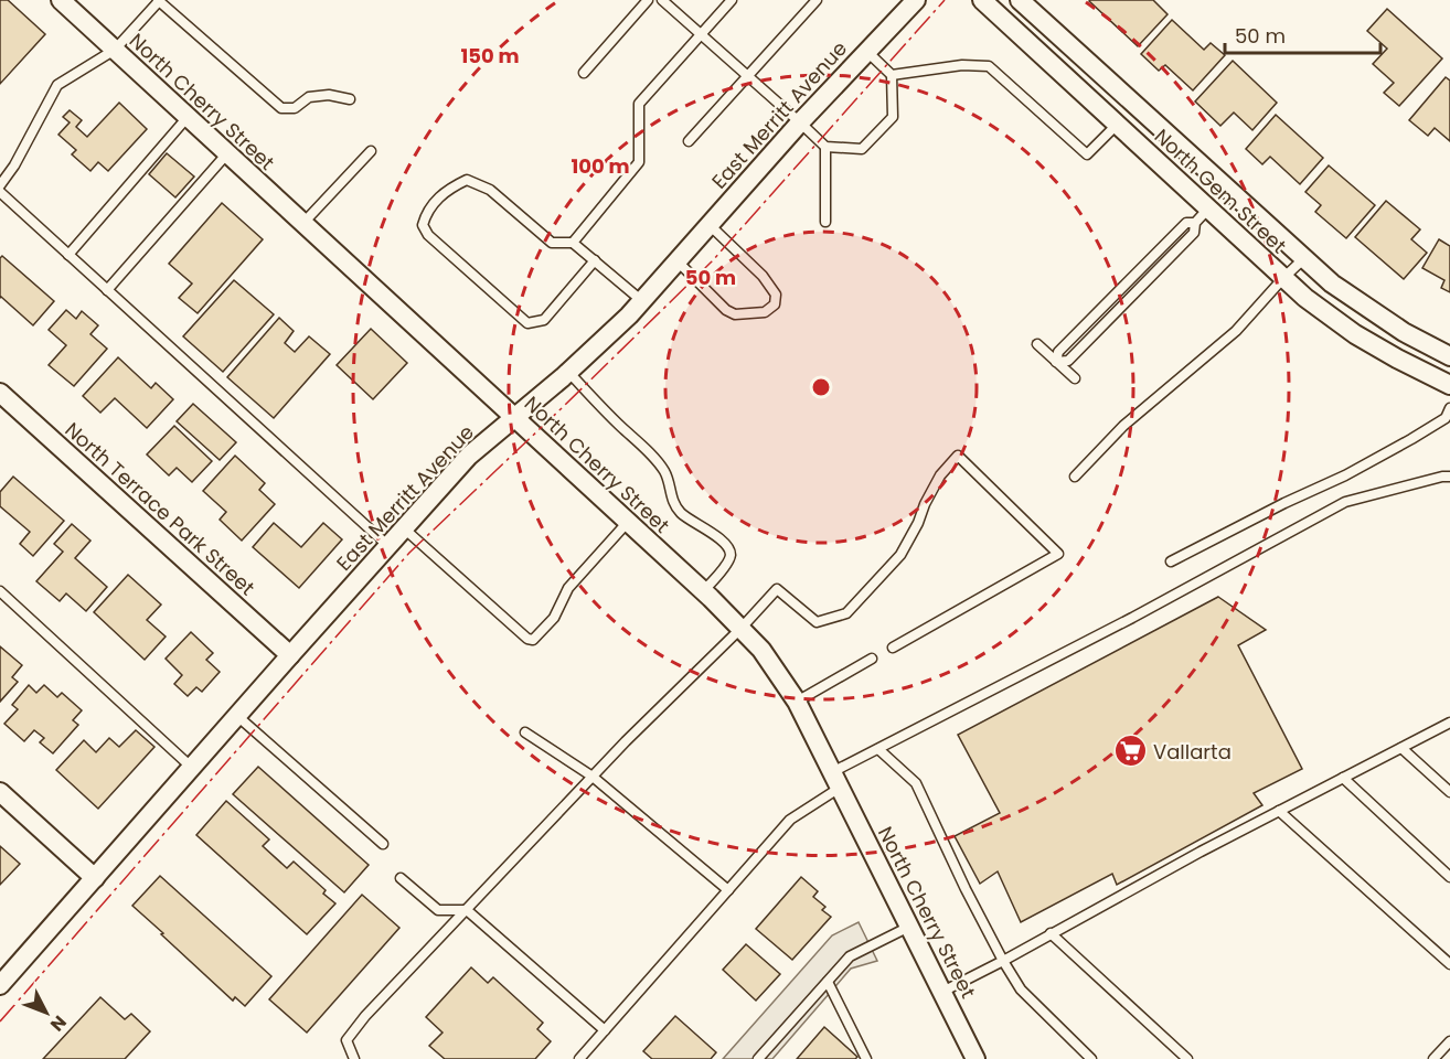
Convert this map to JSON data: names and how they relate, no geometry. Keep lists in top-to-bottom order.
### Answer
{
  "streets": {
    "street": [
      "North Cherry Street",
      "East Merritt Avenue",
      "North Gem Street",
      "North Terrace Park Street"
    ]
  },
  "crossings": [
    ["North Cherry Street", "East Merritt Avenue"],
    ["East Merritt Avenue", "North Terrace Park Street"]
  ],
  "places": {
    "supermarket": ["Vallarta"]
  },
  "scale_bar": "50 m",
  "north": "bottom right",
  "rings": ["150 m", "100 m", "50 m"]
}
